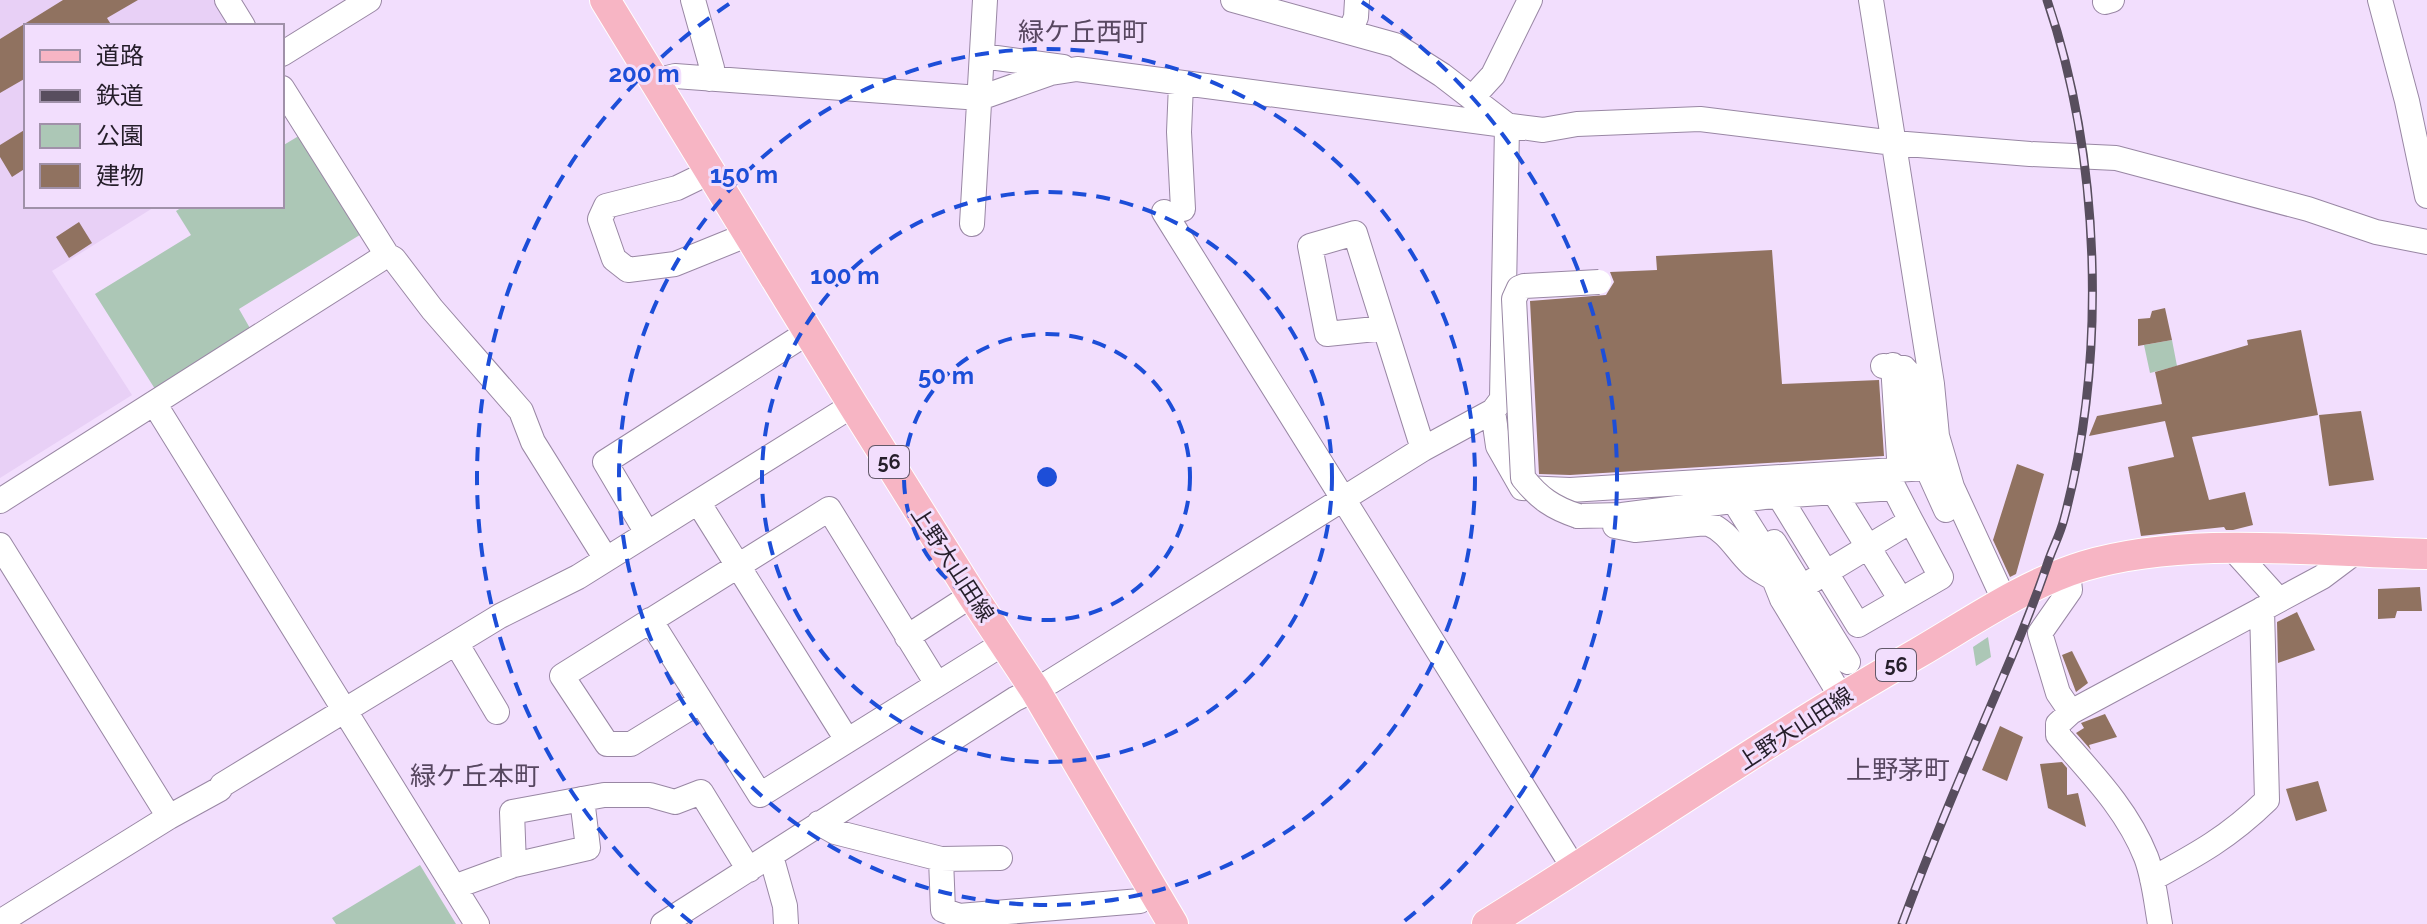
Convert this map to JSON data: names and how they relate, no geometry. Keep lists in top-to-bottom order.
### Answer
{
  "streets": {
    "main road": ["56", "上野大山田線"]
  },
  "crossings": [
    ["56", "上野大山田線"]
  ],
  "districts": ["緑ケ丘西町", "上野茅町", "緑ケ丘本町"],
  "legend": [
    "道路",
    "鉄道",
    "公園",
    "建物"
  ],
  "rings": [
    "200 m",
    "150 m",
    "100 m",
    "50 m"
  ]
}
